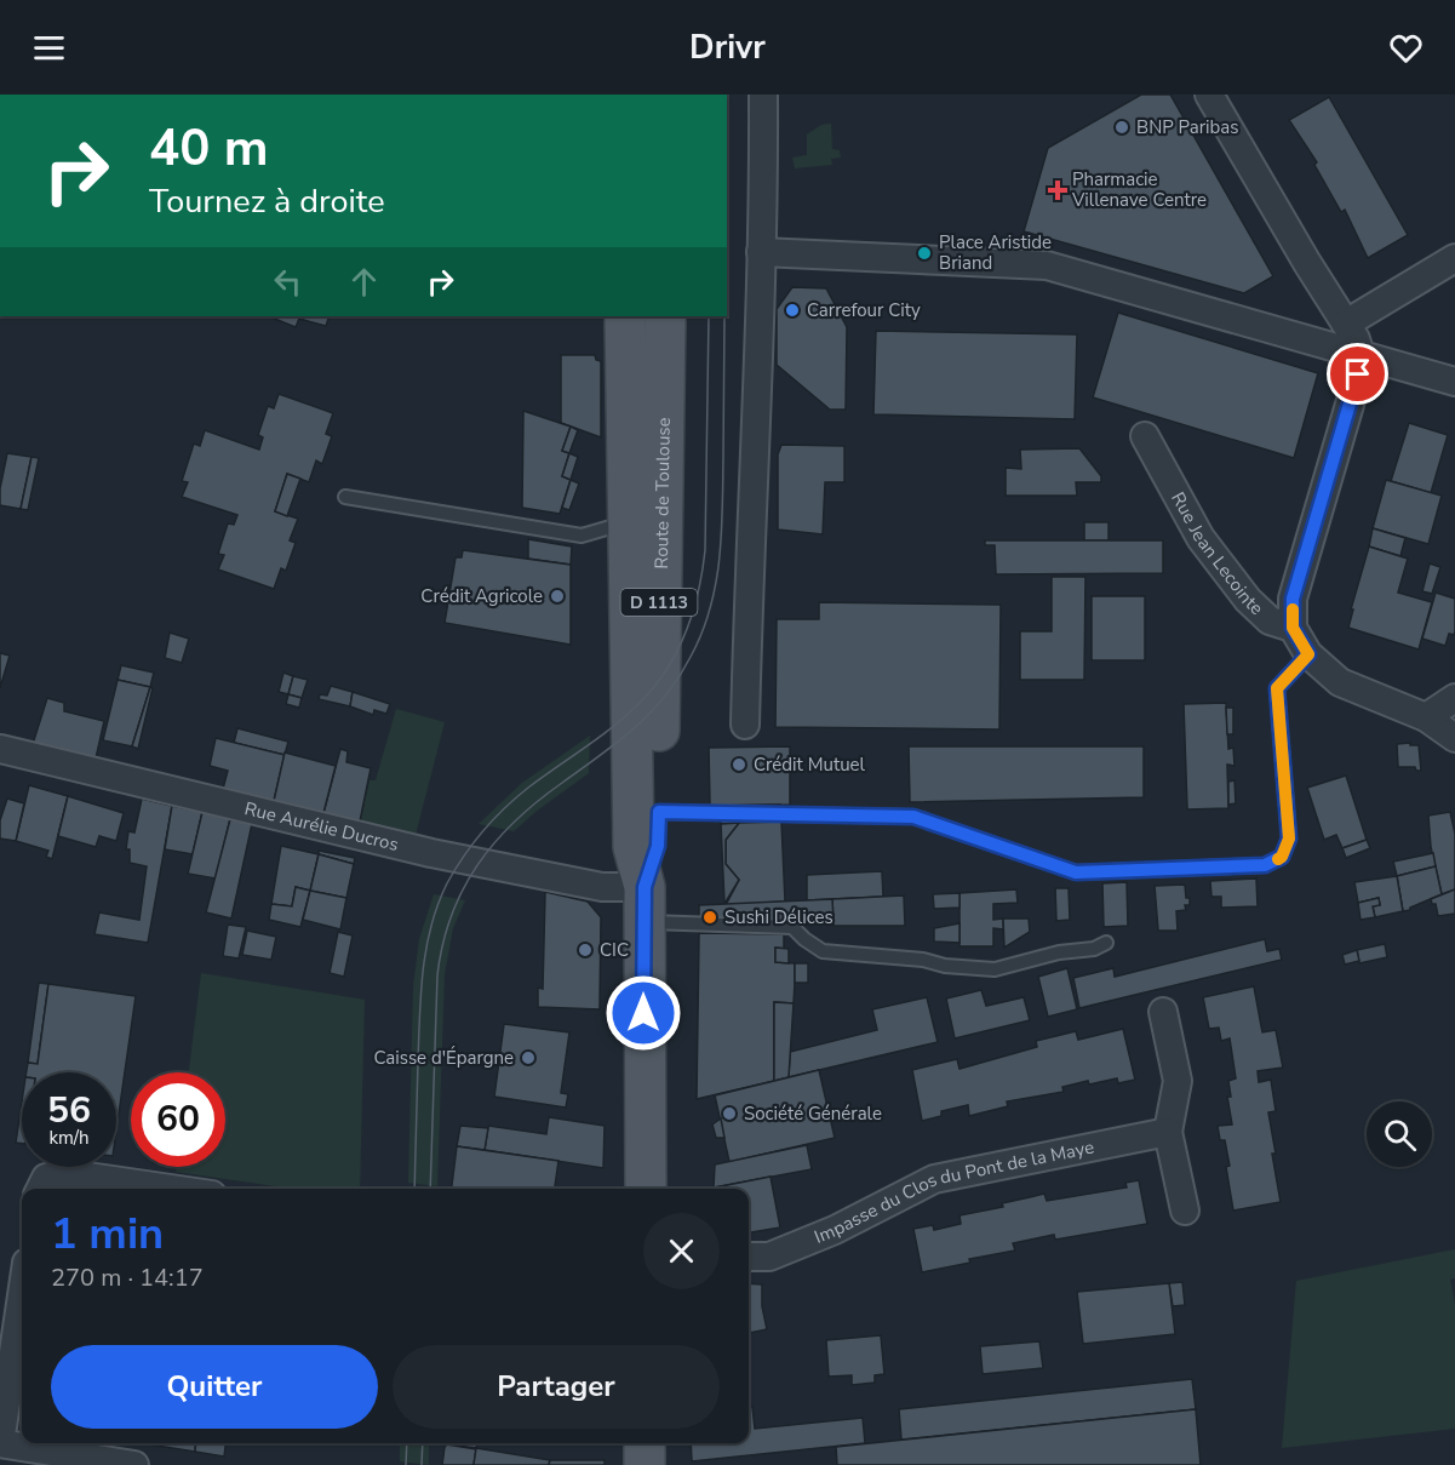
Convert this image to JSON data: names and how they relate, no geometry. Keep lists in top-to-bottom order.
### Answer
{
  "streets": {
    "main road": ["Route de Toulouse", "D 1113"],
    "street": ["Rue Jean Lecointe", "Rue Aurélie Ducros", "Impasse du Clos du Pont de la Maye"]
  },
  "crossings": [
    ["Route de Toulouse", "Rue Aurélie Ducros"]
  ],
  "places": {
    "other": [
      "BNP Paribas",
      "Place Aristide Briand",
      "Carrefour City",
      "Crédit Agricole",
      "Crédit Mutuel",
      "Sushi Délices",
      "CIC",
      "Caisse d'Épargne",
      "Société Générale"
    ],
    "health": ["Pharmacie Villenave Centre"]
  },
  "page": {
    "header": "Drivr",
    "turn": ["40 m", "Tournez à droite"],
    "speed": "56 km/h",
    "limit": "60",
    "heading": ["1 min", "270 m · 14:17"],
    "buttons": ["Quitter", "Partager"]
  }
}
